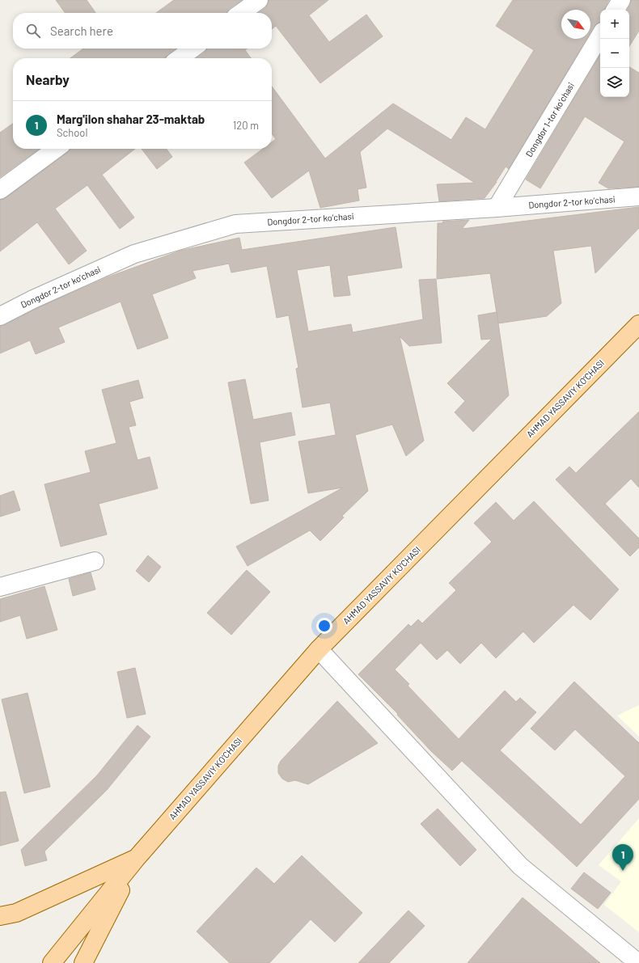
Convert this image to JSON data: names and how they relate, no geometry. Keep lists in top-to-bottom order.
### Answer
{
  "streets": {
    "main road": ["AHMAD YASSAVIY KO'CHASI"],
    "street": ["Dongdor 1-tor koʼchasi", "Dongdor 2-tor koʼchasi"]
  },
  "crossings": [
    ["Dongdor 1-tor koʼchasi", "Dongdor 2-tor koʼchasi"]
  ],
  "north": "bottom right",
  "page": {
    "map_buttons": ["+", "−"],
    "search": "Search here",
    "heading": "Nearby",
    "list": [
      {
        "mark": "1",
        "name": "Marg'ilon shahar 23-maktab",
        "note": "School",
        "value": "120 m"
      }
    ],
    "pins": "1"
  }
}
